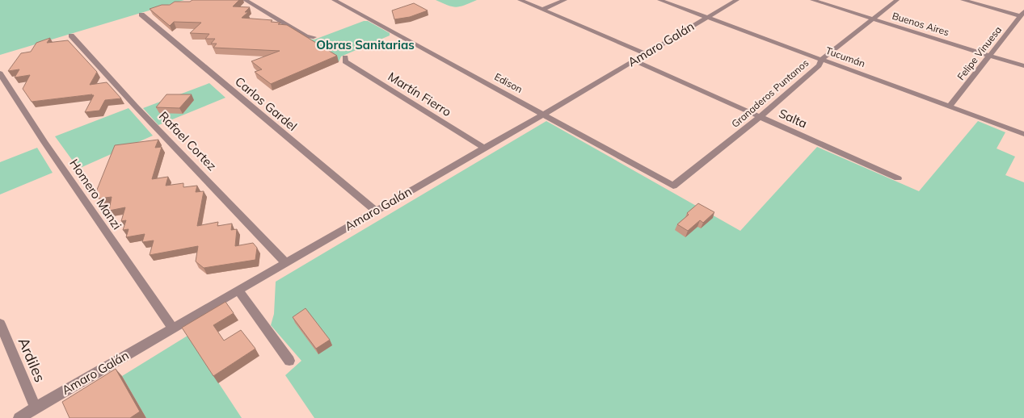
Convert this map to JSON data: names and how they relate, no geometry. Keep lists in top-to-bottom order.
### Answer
{
  "streets": {
    "street": [
      "Buenos Aires",
      "Amaro Galán",
      "Felipe Vinuesa",
      "Tucumán",
      "Edison",
      "Granaderos Puntanos",
      "Martín Fierro",
      "Carlos Gardel",
      "Salta",
      "Rafael Cortez",
      "Homero Manzi",
      "Ardiles"
    ]
  },
  "crossings": [
    ["Buenos Aires", "Felipe Vinuesa"],
    ["Buenos Aires", "Granaderos Puntanos"],
    ["Amaro Galán", "Tucumán"],
    ["Amaro Galán", "Edison"],
    ["Amaro Galán", "Martín Fierro"],
    ["Amaro Galán", "Carlos Gardel"],
    ["Amaro Galán", "Salta"],
    ["Amaro Galán", "Rafael Cortez"],
    ["Amaro Galán", "Homero Manzi"],
    ["Amaro Galán", "Ardiles"],
    ["Felipe Vinuesa", "Tucumán"],
    ["Tucumán", "Granaderos Puntanos"],
    ["Edison", "Granaderos Puntanos"],
    ["Granaderos Puntanos", "Salta"]
  ],
  "districts": ["Obras Sanitarias"]
}
